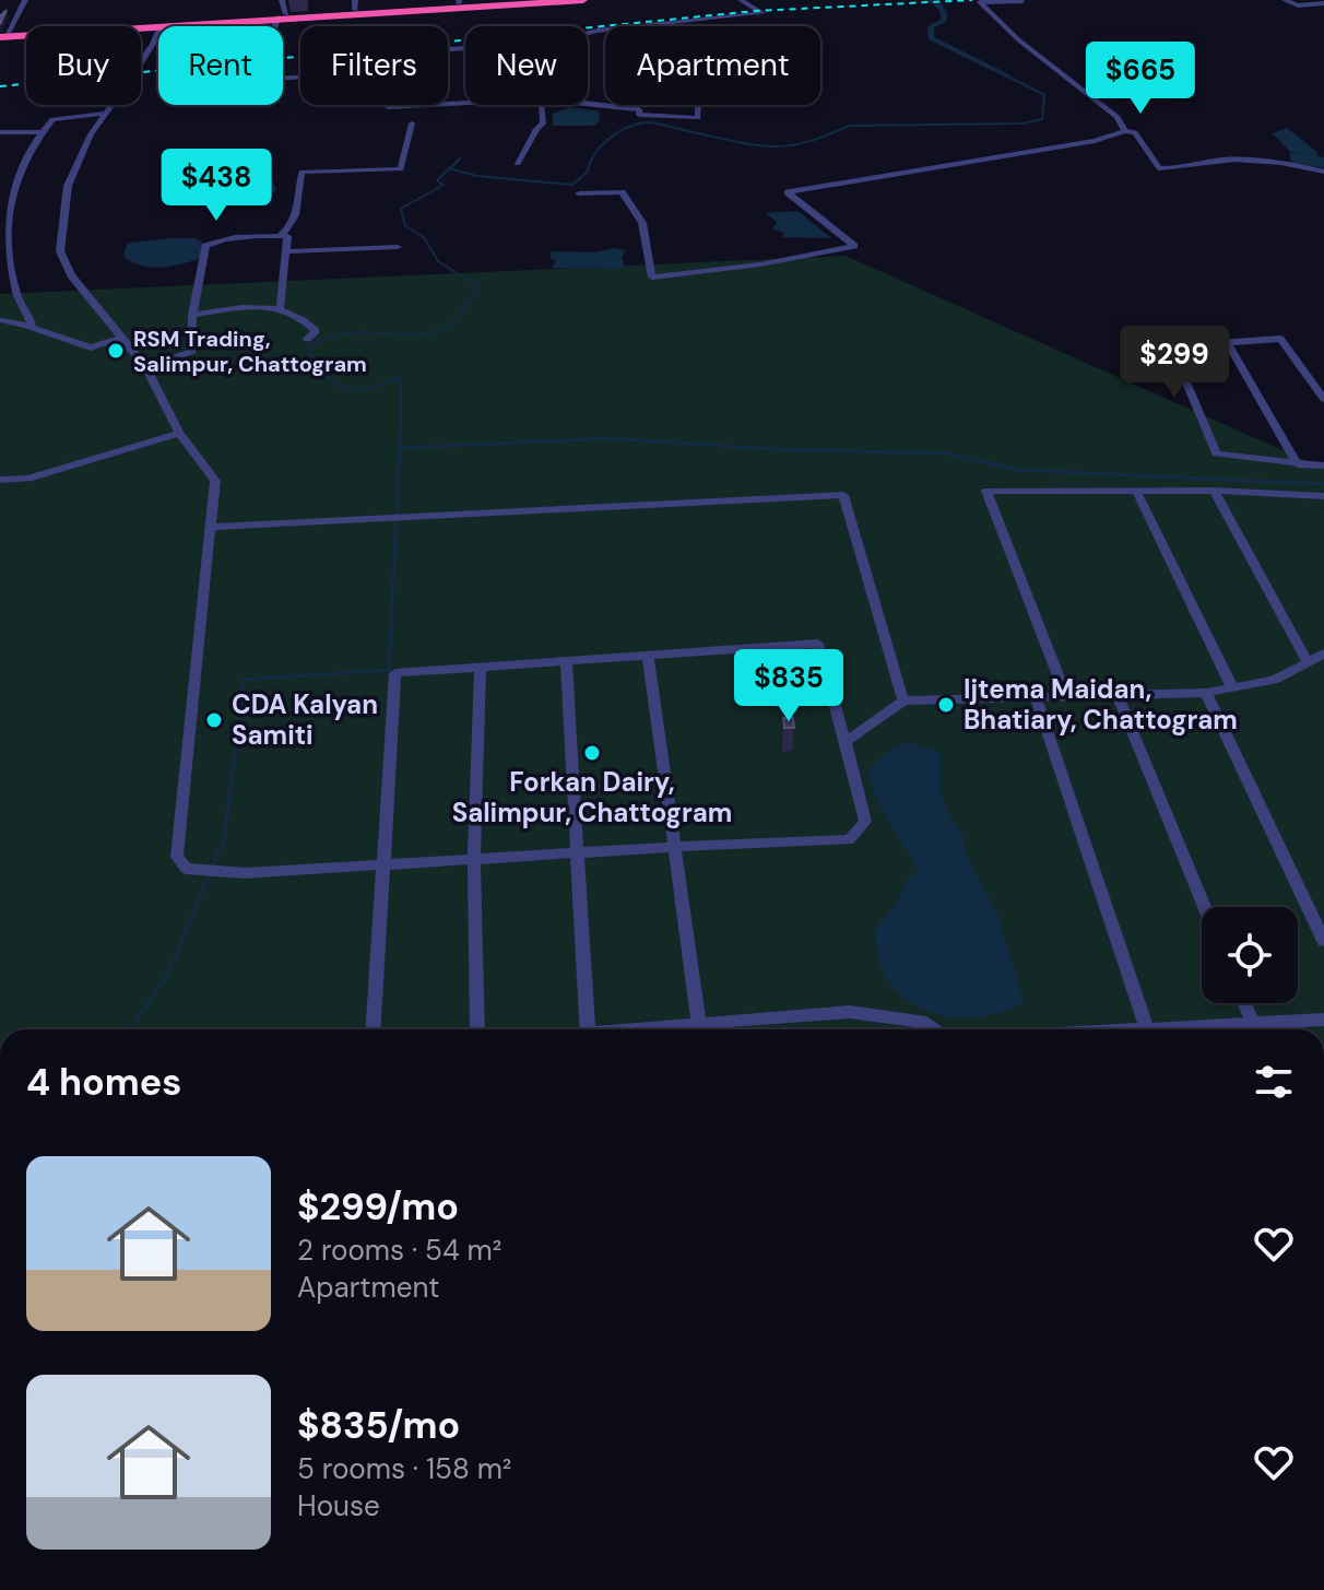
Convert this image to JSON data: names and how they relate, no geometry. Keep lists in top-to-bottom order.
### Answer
{
  "places": [
    "RSM Trading, Salimpur, Chattogram",
    "Ijtema Maidan, Bhatiary, Chattogram",
    "CDA Kalyan Samiti",
    "Forkan Dairy, Salimpur, Chattogram"
  ],
  "page": {
    "chip": [
      "Buy",
      "Rent",
      "Filters",
      "New",
      "Apartment"
    ],
    "price": [
      "$665",
      "$438",
      "$299",
      "$835"
    ],
    "heading": "4 homes",
    "list": [
      {
        "name": "$299/mo",
        "note": "2 rooms · 54 m² · Apartment"
      },
      {
        "name": "$835/mo",
        "note": "5 rooms · 158 m² · House"
      }
    ]
  }
}
